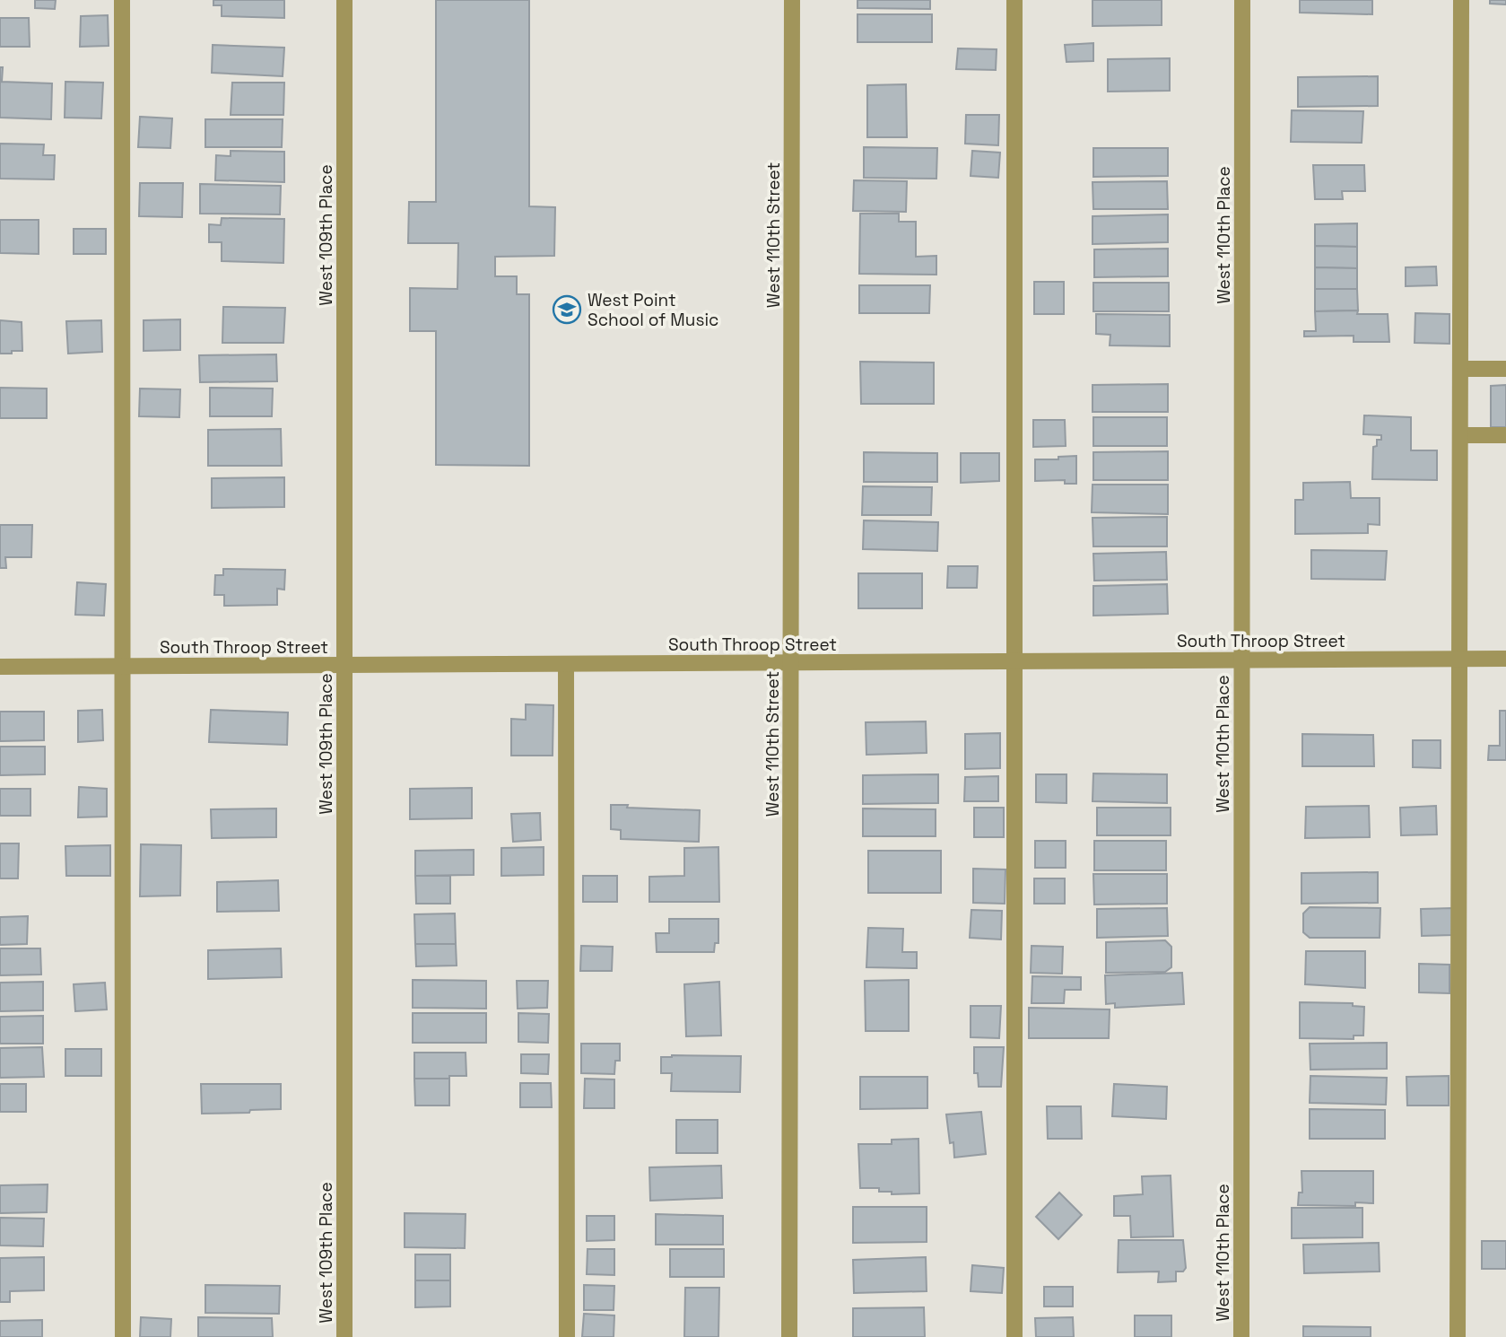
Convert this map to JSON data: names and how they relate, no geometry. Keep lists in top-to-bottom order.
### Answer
{
  "streets": {
    "street": [
      "West 109th Place",
      "West 110th Street",
      "West 110th Place",
      "South Throop Street"
    ]
  },
  "crossings": [
    ["West 109th Place", "South Throop Street"],
    ["West 110th Street", "South Throop Street"],
    ["West 110th Place", "South Throop Street"]
  ],
  "places": {
    "school or university": ["West Point School of Music"]
  }
}
